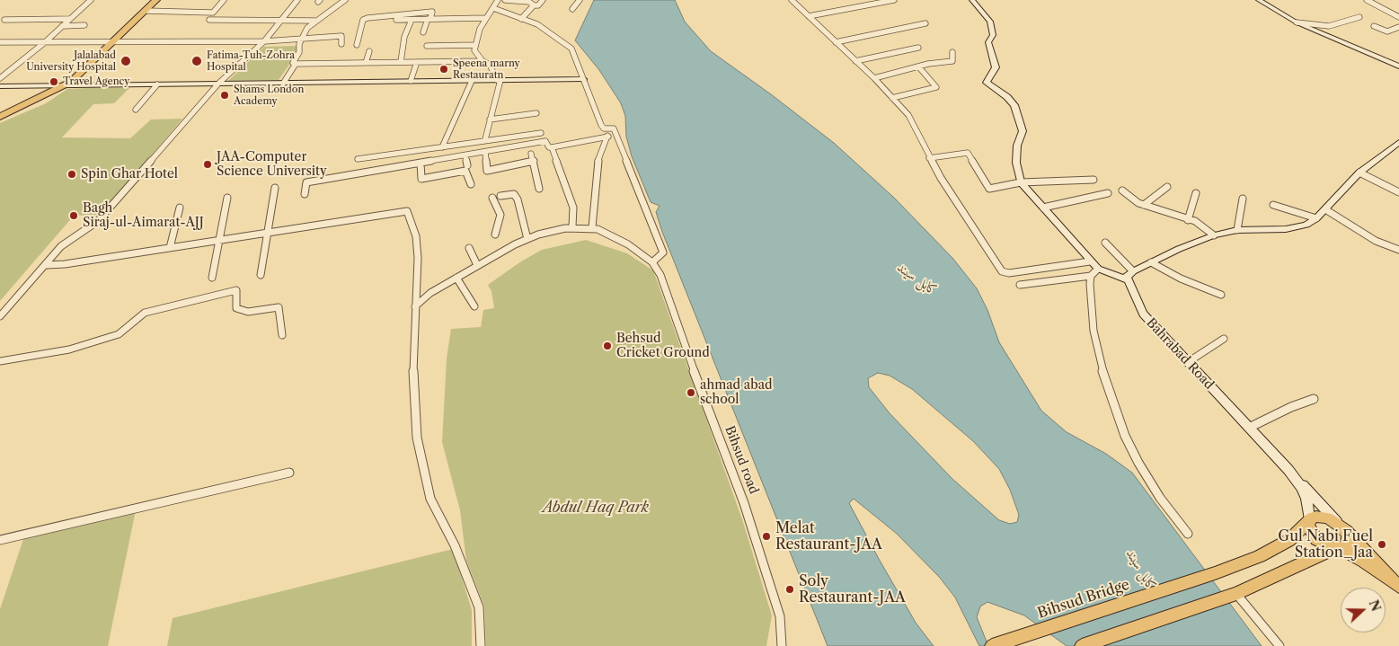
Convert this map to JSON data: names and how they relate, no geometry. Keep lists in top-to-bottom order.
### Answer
{
  "streets": {
    "main road": ["Bihsud Bridge"],
    "street": ["Bahrabad Road", "Bihsud road"]
  },
  "crossings": [
    ["Bahrabad Road", "Bihsud Bridge"]
  ],
  "water": ["کابل سيند"],
  "parks": ["Abdul Haq Park"],
  "places": [
    "Jalalabad University Hospital",
    "Fatima-Tuh-Zohra Hospital",
    "Speena marny Restauratn",
    "Travel Agency",
    "Shams London Academy",
    "JAA-Computer Science University",
    "Spin Ghar Hotel",
    "Bagh Siraj-ul-Aimarat-AJJ",
    "Behsud Cricket Ground",
    "ahmad abad school",
    "Melat Restaurant-JAA",
    "Gul Nabi Fuel Station_Jaa",
    "Soly Restaurant-JAA"
  ],
  "north": "right"
}
